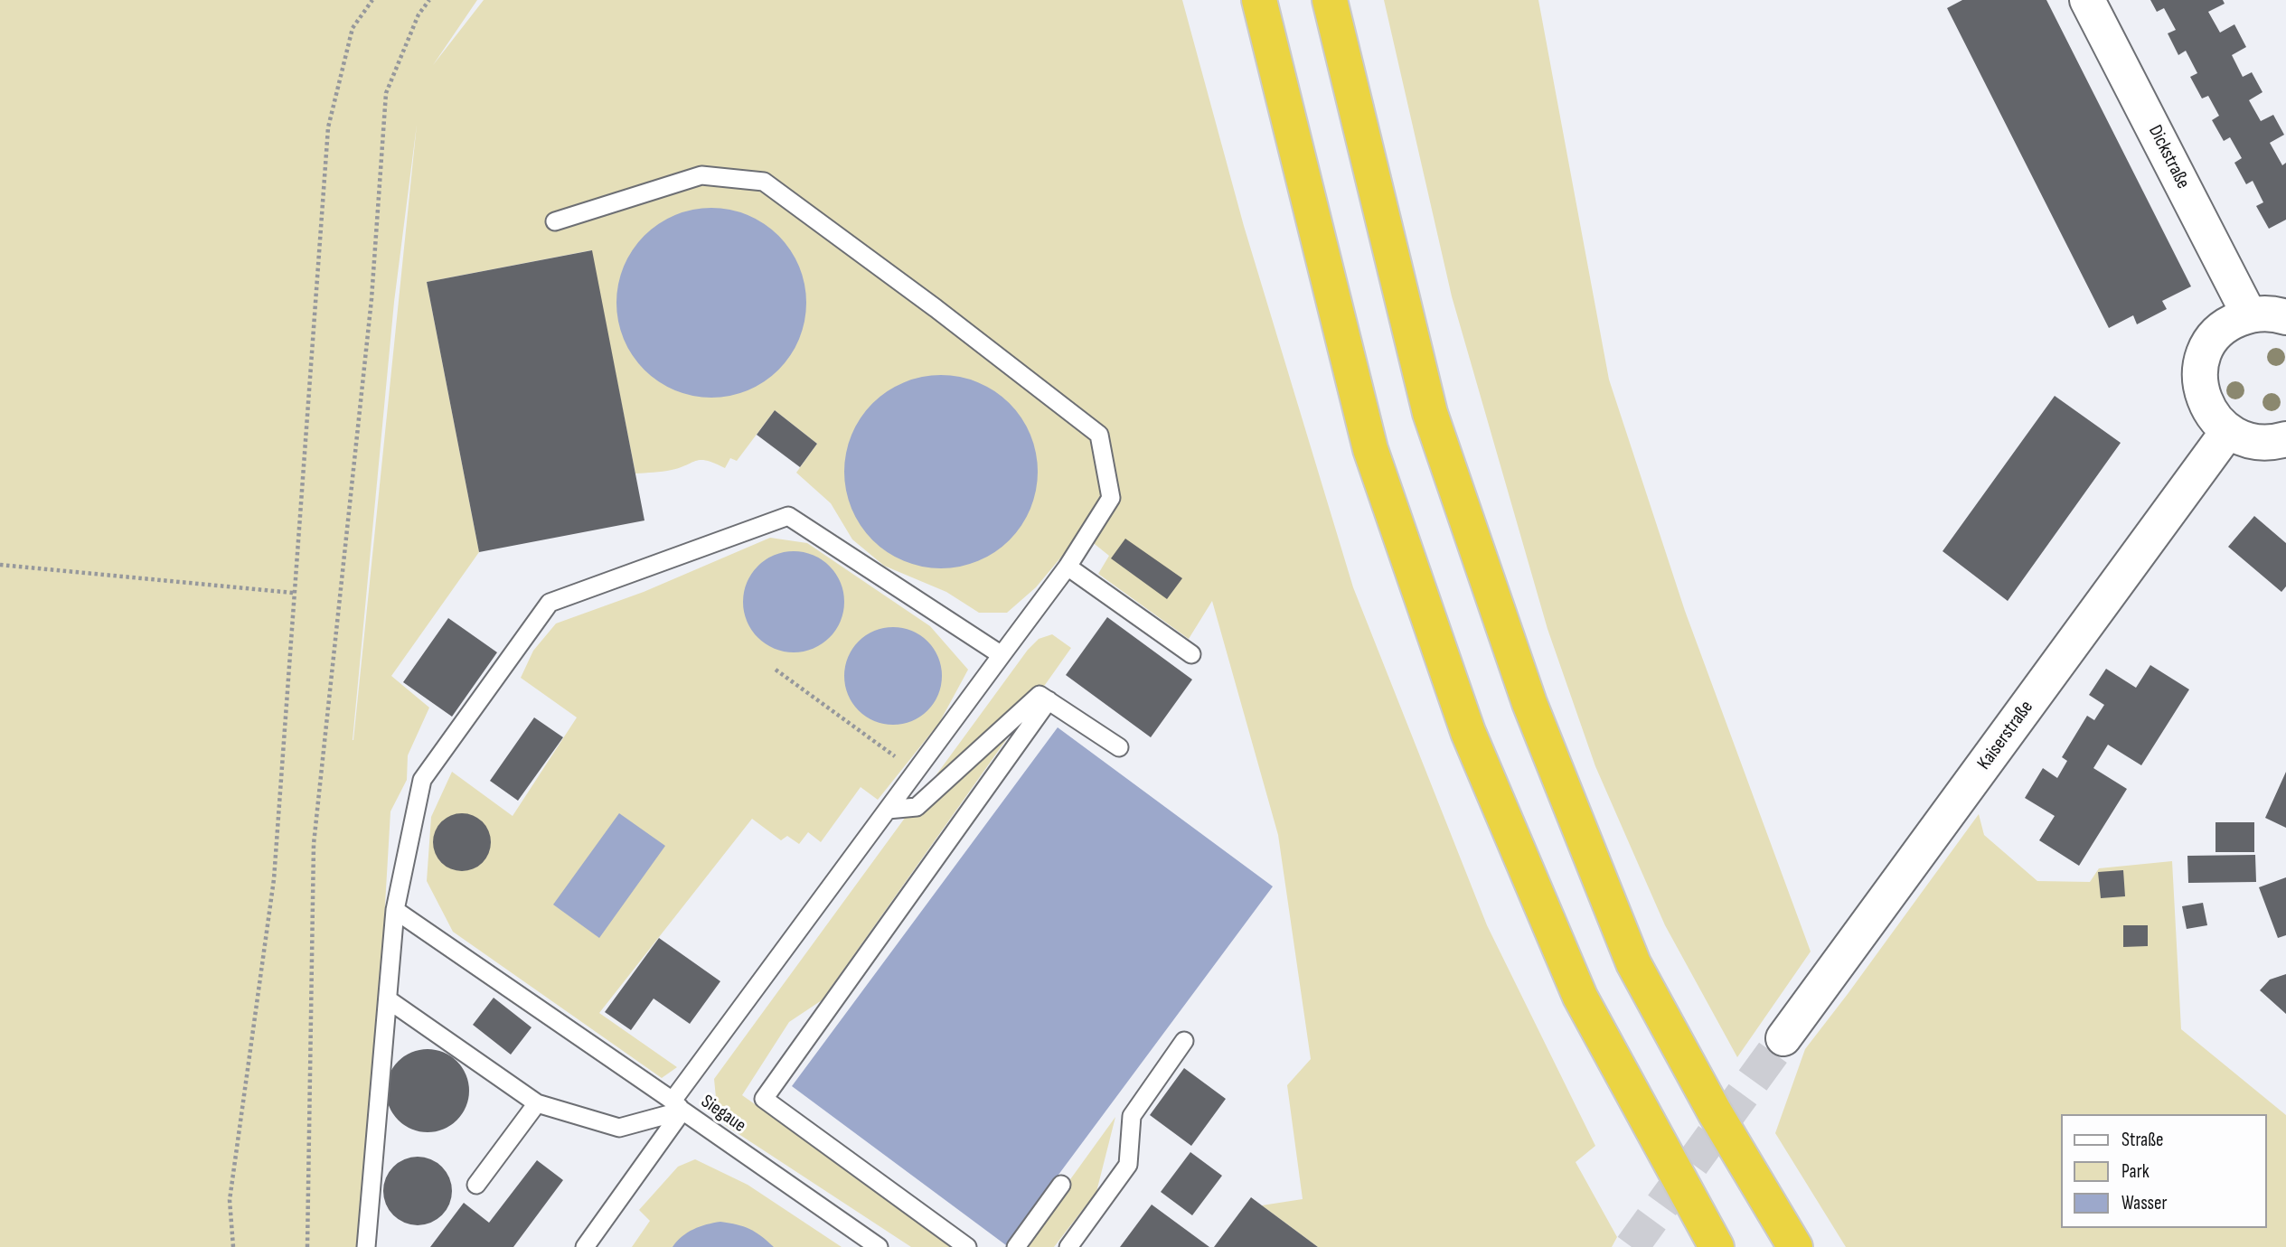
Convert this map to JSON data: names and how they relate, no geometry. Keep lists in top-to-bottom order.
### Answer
{
  "streets": {
    "street": ["Dickstraße", "Kaiserstraße"],
    "lane": ["Siegaue"]
  },
  "legend": ["Straße", "Park", "Wasser"]
}
